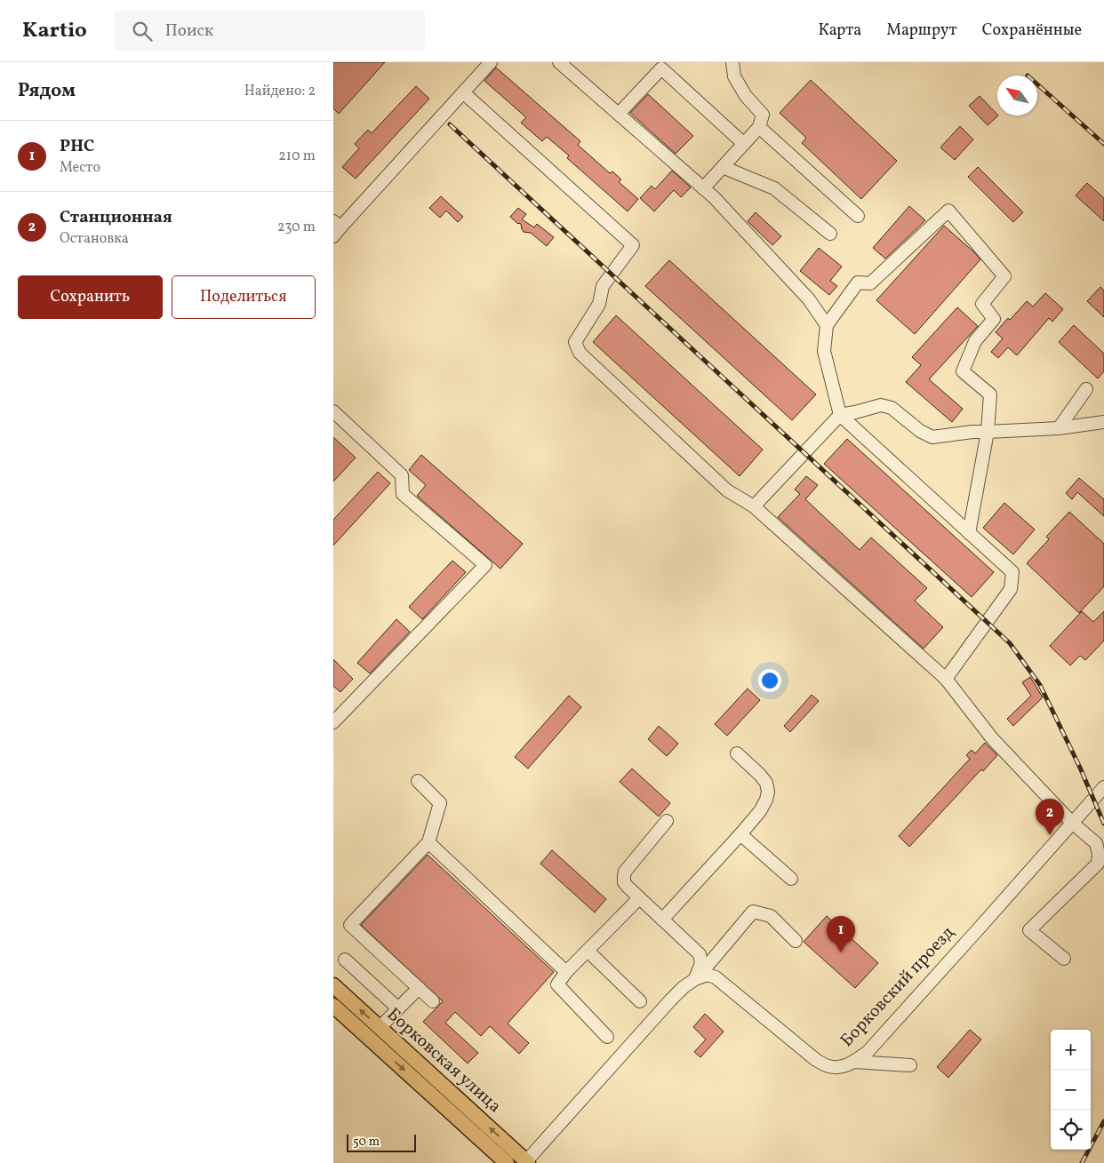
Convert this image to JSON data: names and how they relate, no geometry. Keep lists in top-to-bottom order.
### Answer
{
  "streets": {
    "main road": ["Борковская улица"],
    "street": ["Борковский проезд"]
  },
  "scale_bar": "50 m",
  "north": "top left",
  "page": {
    "header": "Kartio",
    "search": "Поиск",
    "nav": ["Карта", "Маршрут", "Сохранённые"],
    "heading": ["Рядом", "Найдено: 2"],
    "list": [
      {
        "mark": "1",
        "name": "РНС",
        "note": "Место",
        "value": "210 m"
      },
      {
        "mark": "2",
        "name": "Станционная",
        "note": "Остановка",
        "value": "230 m"
      }
    ],
    "buttons": ["Сохранить", "Поделиться"],
    "pins": ["2", "1"],
    "map_buttons": ["+", "−"],
    "scale": "50 m"
  }
}
